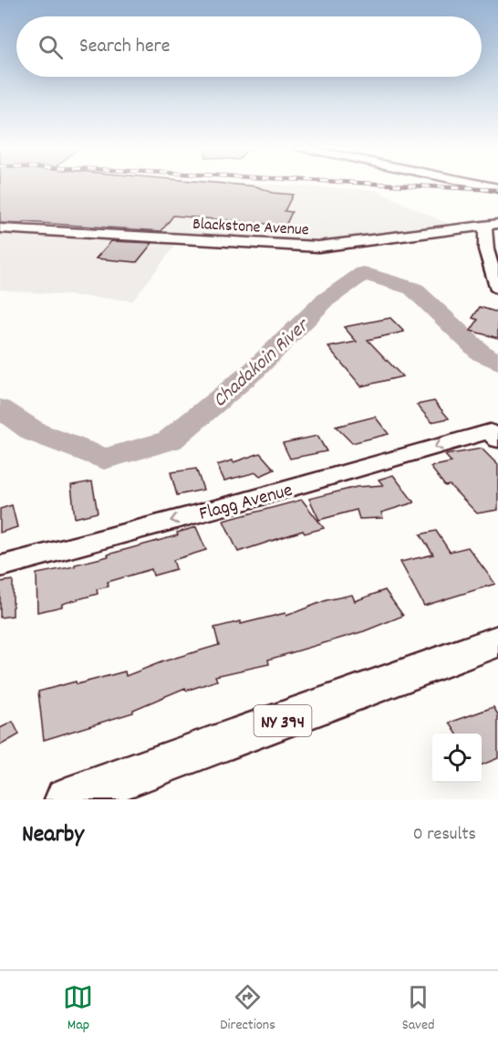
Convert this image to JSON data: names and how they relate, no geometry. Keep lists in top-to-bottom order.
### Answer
{
  "streets": {
    "main road": ["NY 394"],
    "street": ["Blackstone Avenue", "Flagg Avenue"]
  },
  "one_way": ["Flagg Avenue"],
  "water": ["Chadakoin River"],
  "page": {
    "search": "Search here",
    "heading": ["Nearby", "0 results"],
    "nav": ["Map", "Directions", "Saved"]
  }
}
